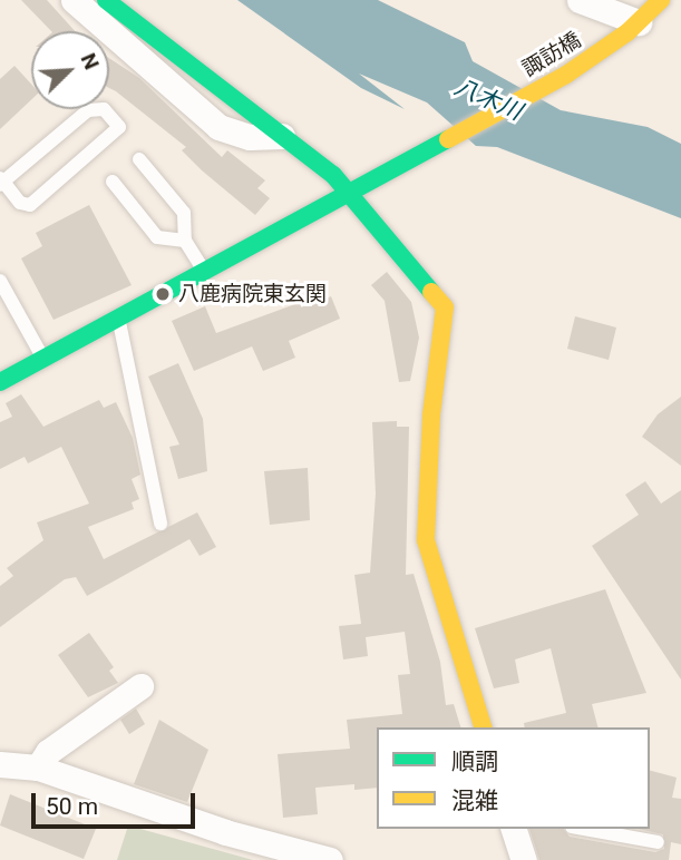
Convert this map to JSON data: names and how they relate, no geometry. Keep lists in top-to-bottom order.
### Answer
{
  "streets": {
    "street": ["諏訪橋"]
  },
  "water": ["八木川"],
  "places": ["八鹿病院東玄関"],
  "legend": ["順調", "混雑"],
  "scale_bar": "50 m",
  "north": "top right"
}
